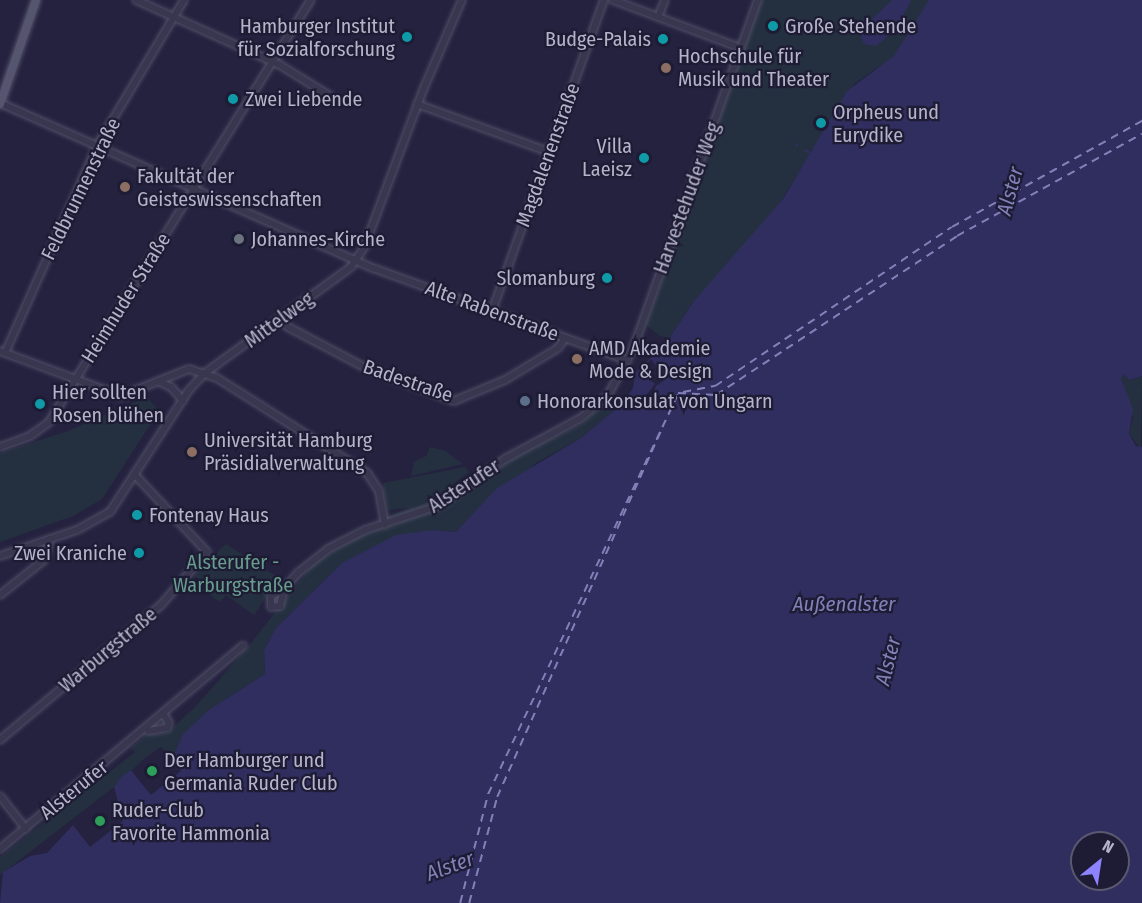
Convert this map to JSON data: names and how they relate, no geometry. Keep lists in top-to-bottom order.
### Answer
{
  "streets": {
    "street": [
      "Magdalenenstraße",
      "Feldbrunnenstraße",
      "Harvestehuder Weg",
      "Heimhuder Straße",
      "Alte Rabenstraße",
      "Mittelweg",
      "Badestraße",
      "Alsterufer",
      "Warburgstraße"
    ]
  },
  "crossings": [
    ["Magdalenenstraße", "Alte Rabenstraße"],
    ["Feldbrunnenstraße", "Alte Rabenstraße"],
    ["Harvestehuder Weg", "Alte Rabenstraße"],
    ["Harvestehuder Weg", "Alsterufer"],
    ["Heimhuder Straße", "Alte Rabenstraße"],
    ["Alte Rabenstraße", "Mittelweg"],
    ["Alte Rabenstraße", "Badestraße"],
    ["Alte Rabenstraße", "Alsterufer"],
    ["Mittelweg", "Badestraße"],
    ["Mittelweg", "Warburgstraße"]
  ],
  "water": ["Alster", "Außenalster"],
  "parks": ["Alsterufer - Warburgstraße"],
  "places": [
    "Große Stehende",
    "Hamburger Institut für Sozialforschung",
    "Budge-Palais",
    "Hochschule für Musik und Theater",
    "Zwei Liebende",
    "Orpheus und Eurydike",
    "Villa Laeisz",
    "Fakultät der Geisteswissenschaften",
    "Johannes-Kirche",
    "Slomanburg",
    "AMD Akademie Mode & Design",
    "Honorarkonsulat von Ungarn",
    "Hier sollten Rosen blühen",
    "Universität Hamburg Präsidialverwaltung",
    "Fontenay Haus",
    "Zwei Kraniche",
    "Der Hamburger und Germania Ruder Club",
    "Ruder-Club Favorite Hammonia"
  ],
  "north": "top right"
}
